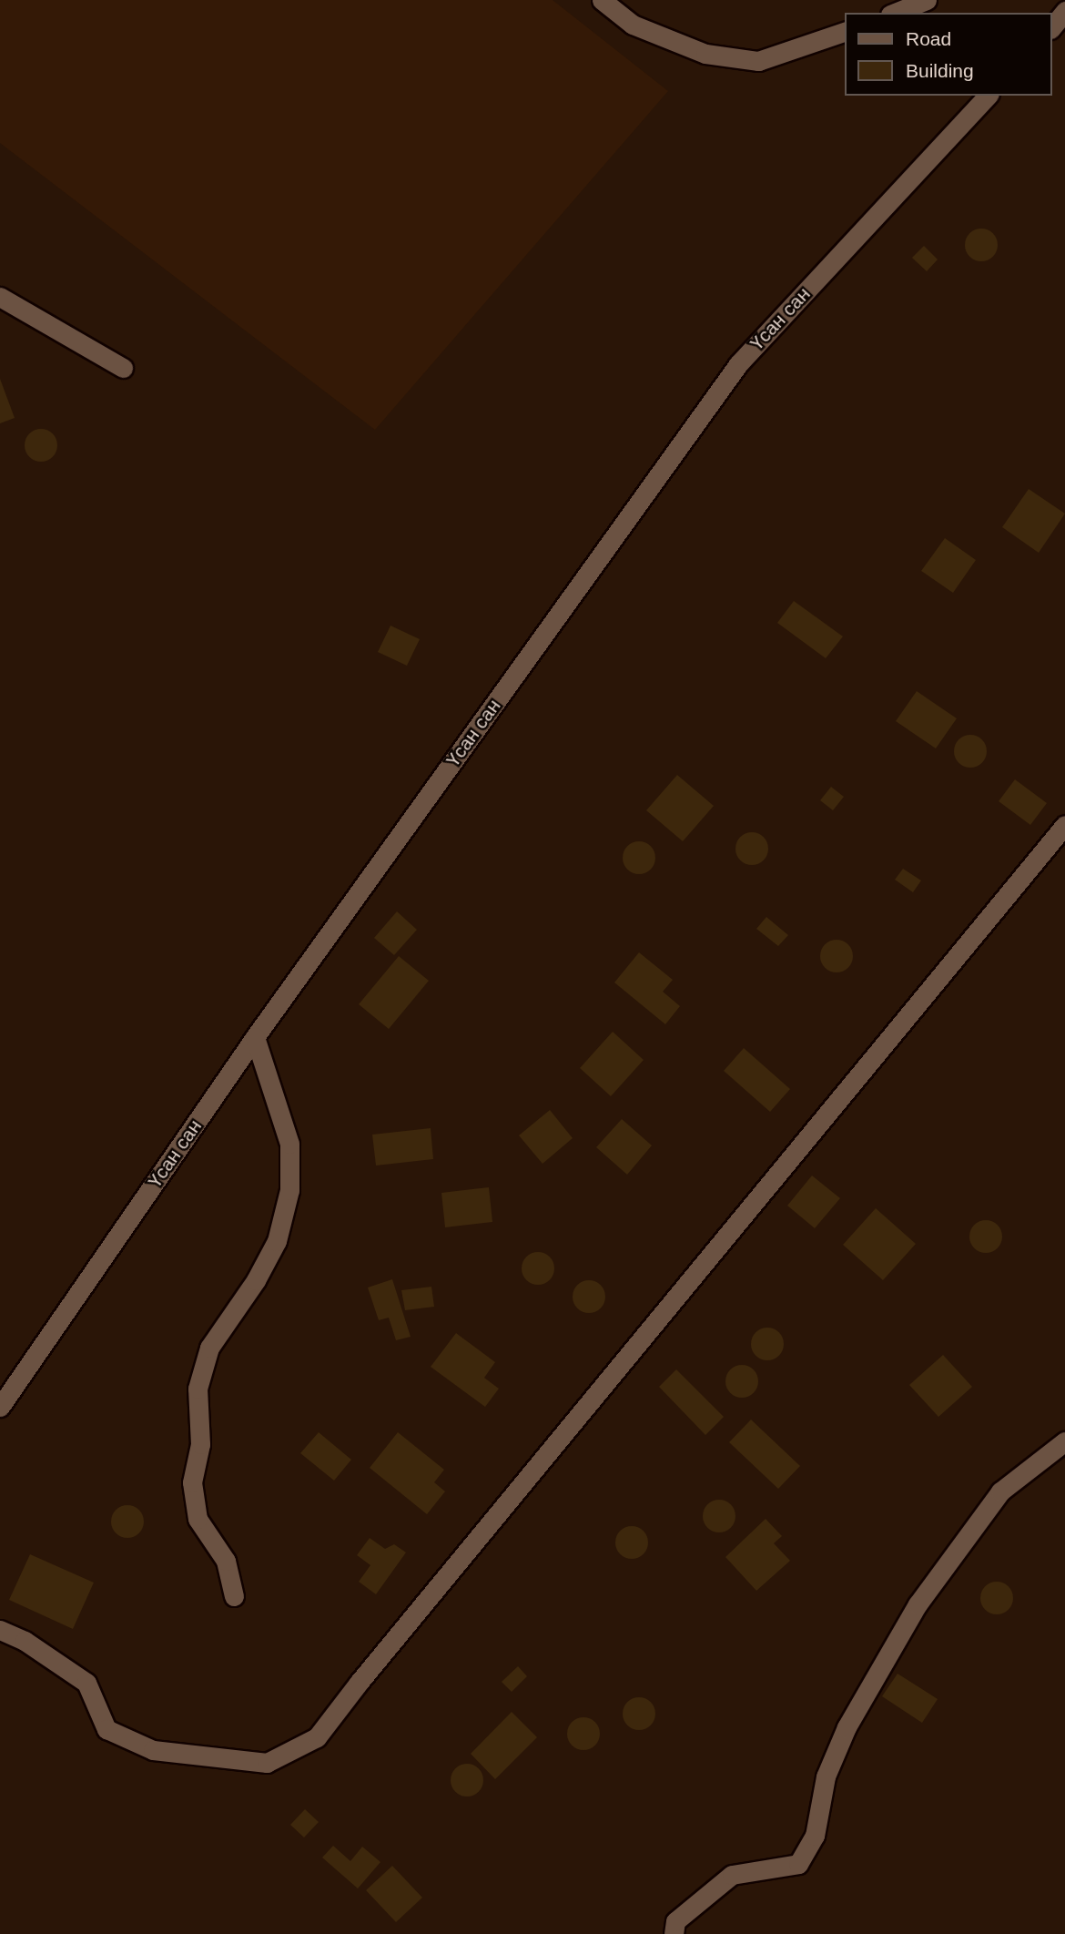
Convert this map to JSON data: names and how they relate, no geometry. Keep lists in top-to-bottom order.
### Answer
{
  "streets": {
    "street": ["Үсан сан"]
  },
  "legend": ["Road", "Building"]
}
